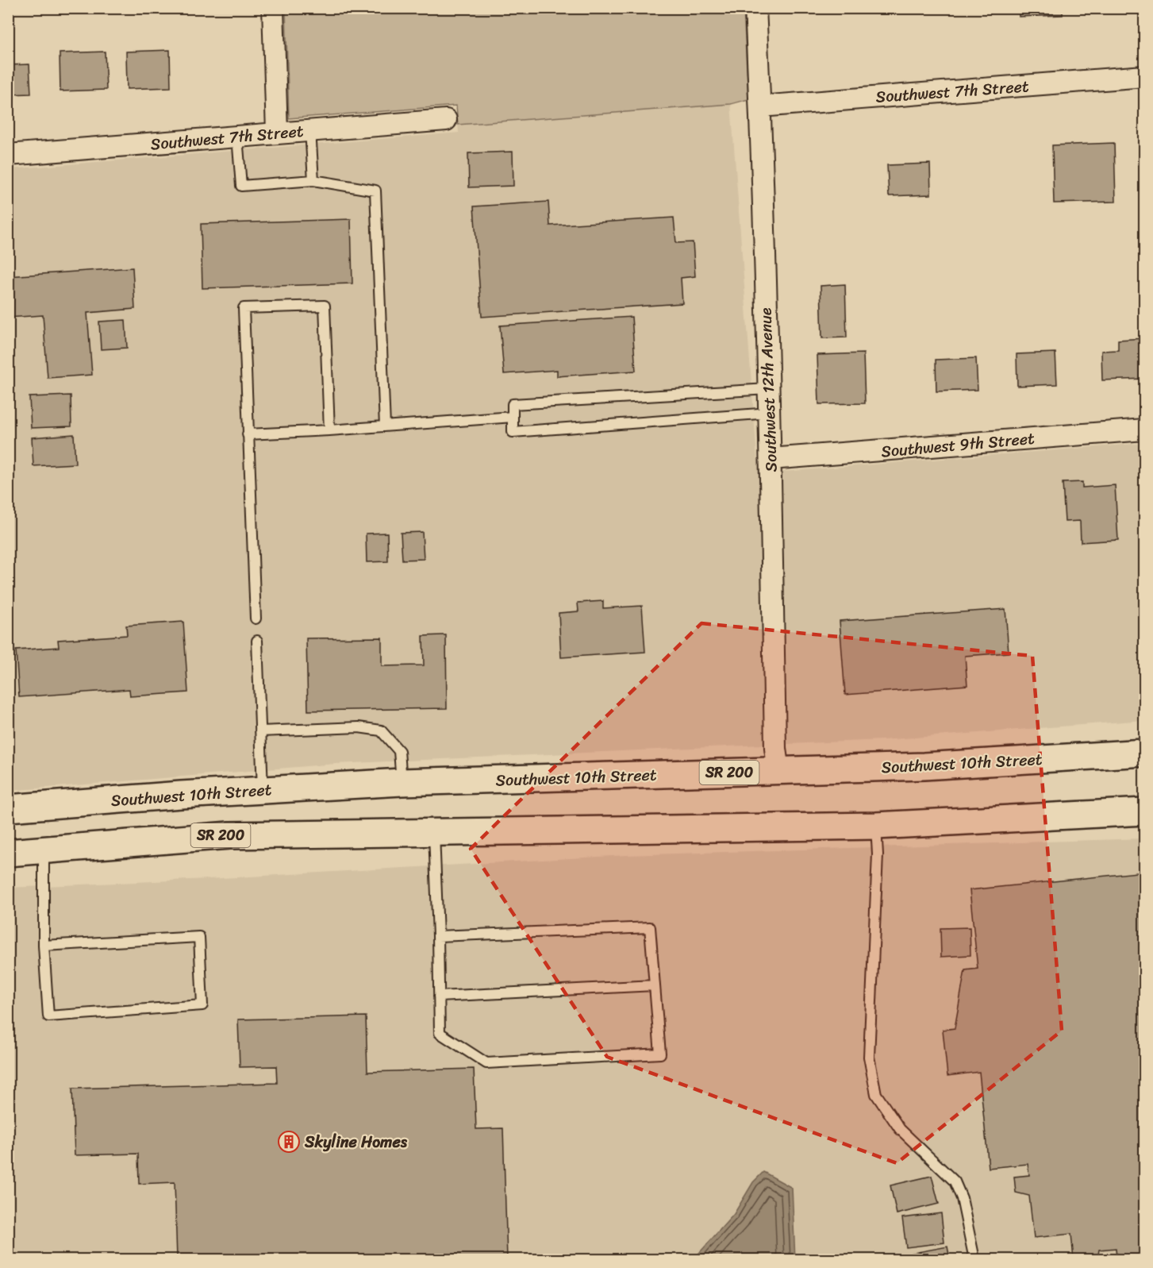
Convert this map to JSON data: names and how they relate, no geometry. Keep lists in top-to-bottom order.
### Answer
{
  "streets": {
    "main road": ["Southwest 10th Street", "SR 200"],
    "street": ["Southwest 7th Street", "Southwest 12th Avenue", "Southwest 9th Street"]
  },
  "crossings": [
    ["Southwest 7th Street", "Southwest 12th Avenue"],
    ["Southwest 12th Avenue", "Southwest 9th Street"],
    ["Southwest 12th Avenue", "Southwest 10th Street"]
  ],
  "places": {
    "building": ["Skyline Homes"]
  }
}
